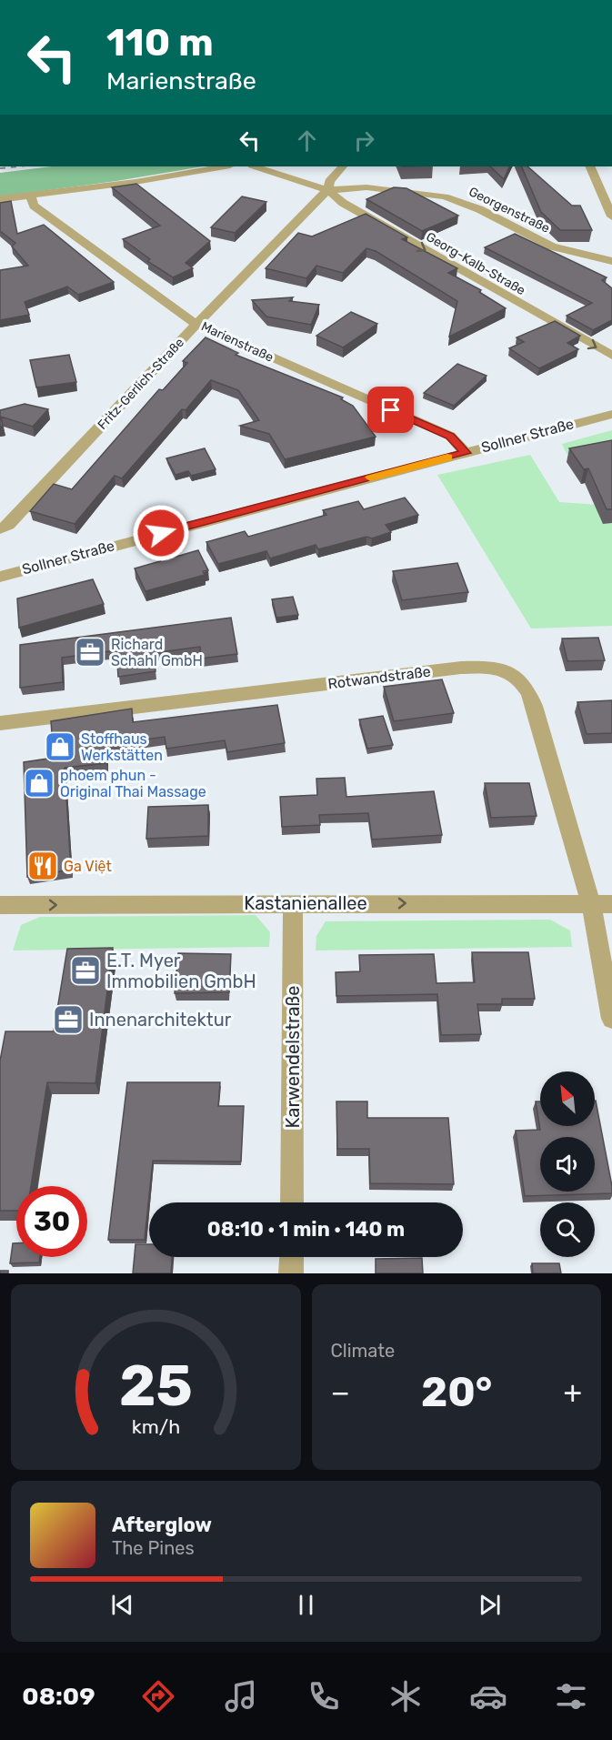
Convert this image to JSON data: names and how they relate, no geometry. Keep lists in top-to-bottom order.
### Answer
{
  "streets": {
    "street": [
      "Georgenstraße",
      "Georg-Kalb-Straße",
      "Marienstraße",
      "Fritz-Gerlich-Straße",
      "Sollner Straße",
      "Rotwandstraße",
      "Kastanienallee",
      "Karwendelstraße"
    ]
  },
  "crossings": [
    ["Georgenstraße", "Georg-Kalb-Straße"],
    ["Georgenstraße", "Fritz-Gerlich-Straße"],
    ["Georg-Kalb-Straße", "Fritz-Gerlich-Straße"],
    ["Marienstraße", "Fritz-Gerlich-Straße"],
    ["Marienstraße", "Sollner Straße"],
    ["Rotwandstraße", "Kastanienallee"],
    ["Kastanienallee", "Karwendelstraße"]
  ],
  "one_way": ["Georg-Kalb-Straße", "Kastanienallee"],
  "places": {
    "office": ["Richard Schahl GmbH", "E.T. Myer Immobilien GmbH", "Innenarchitektur"],
    "shop": ["Stoffhaus Werkstätten", "phoem phun - Original Thai Massage"],
    "restaurant": ["Ga Việt"]
  },
  "north": "top left",
  "page": {
    "turn": ["110 m", "Marienstraße"],
    "limit": "30",
    "trip": "08:10 · 1 min · 140 m",
    "tile": "Climate",
    "heat": ["−", "20°", "+"],
    "song": ["Afterglow", "The Pines"],
    "tabs": "08:09",
    "gauge": ["25", "km/h"]
  }
}
